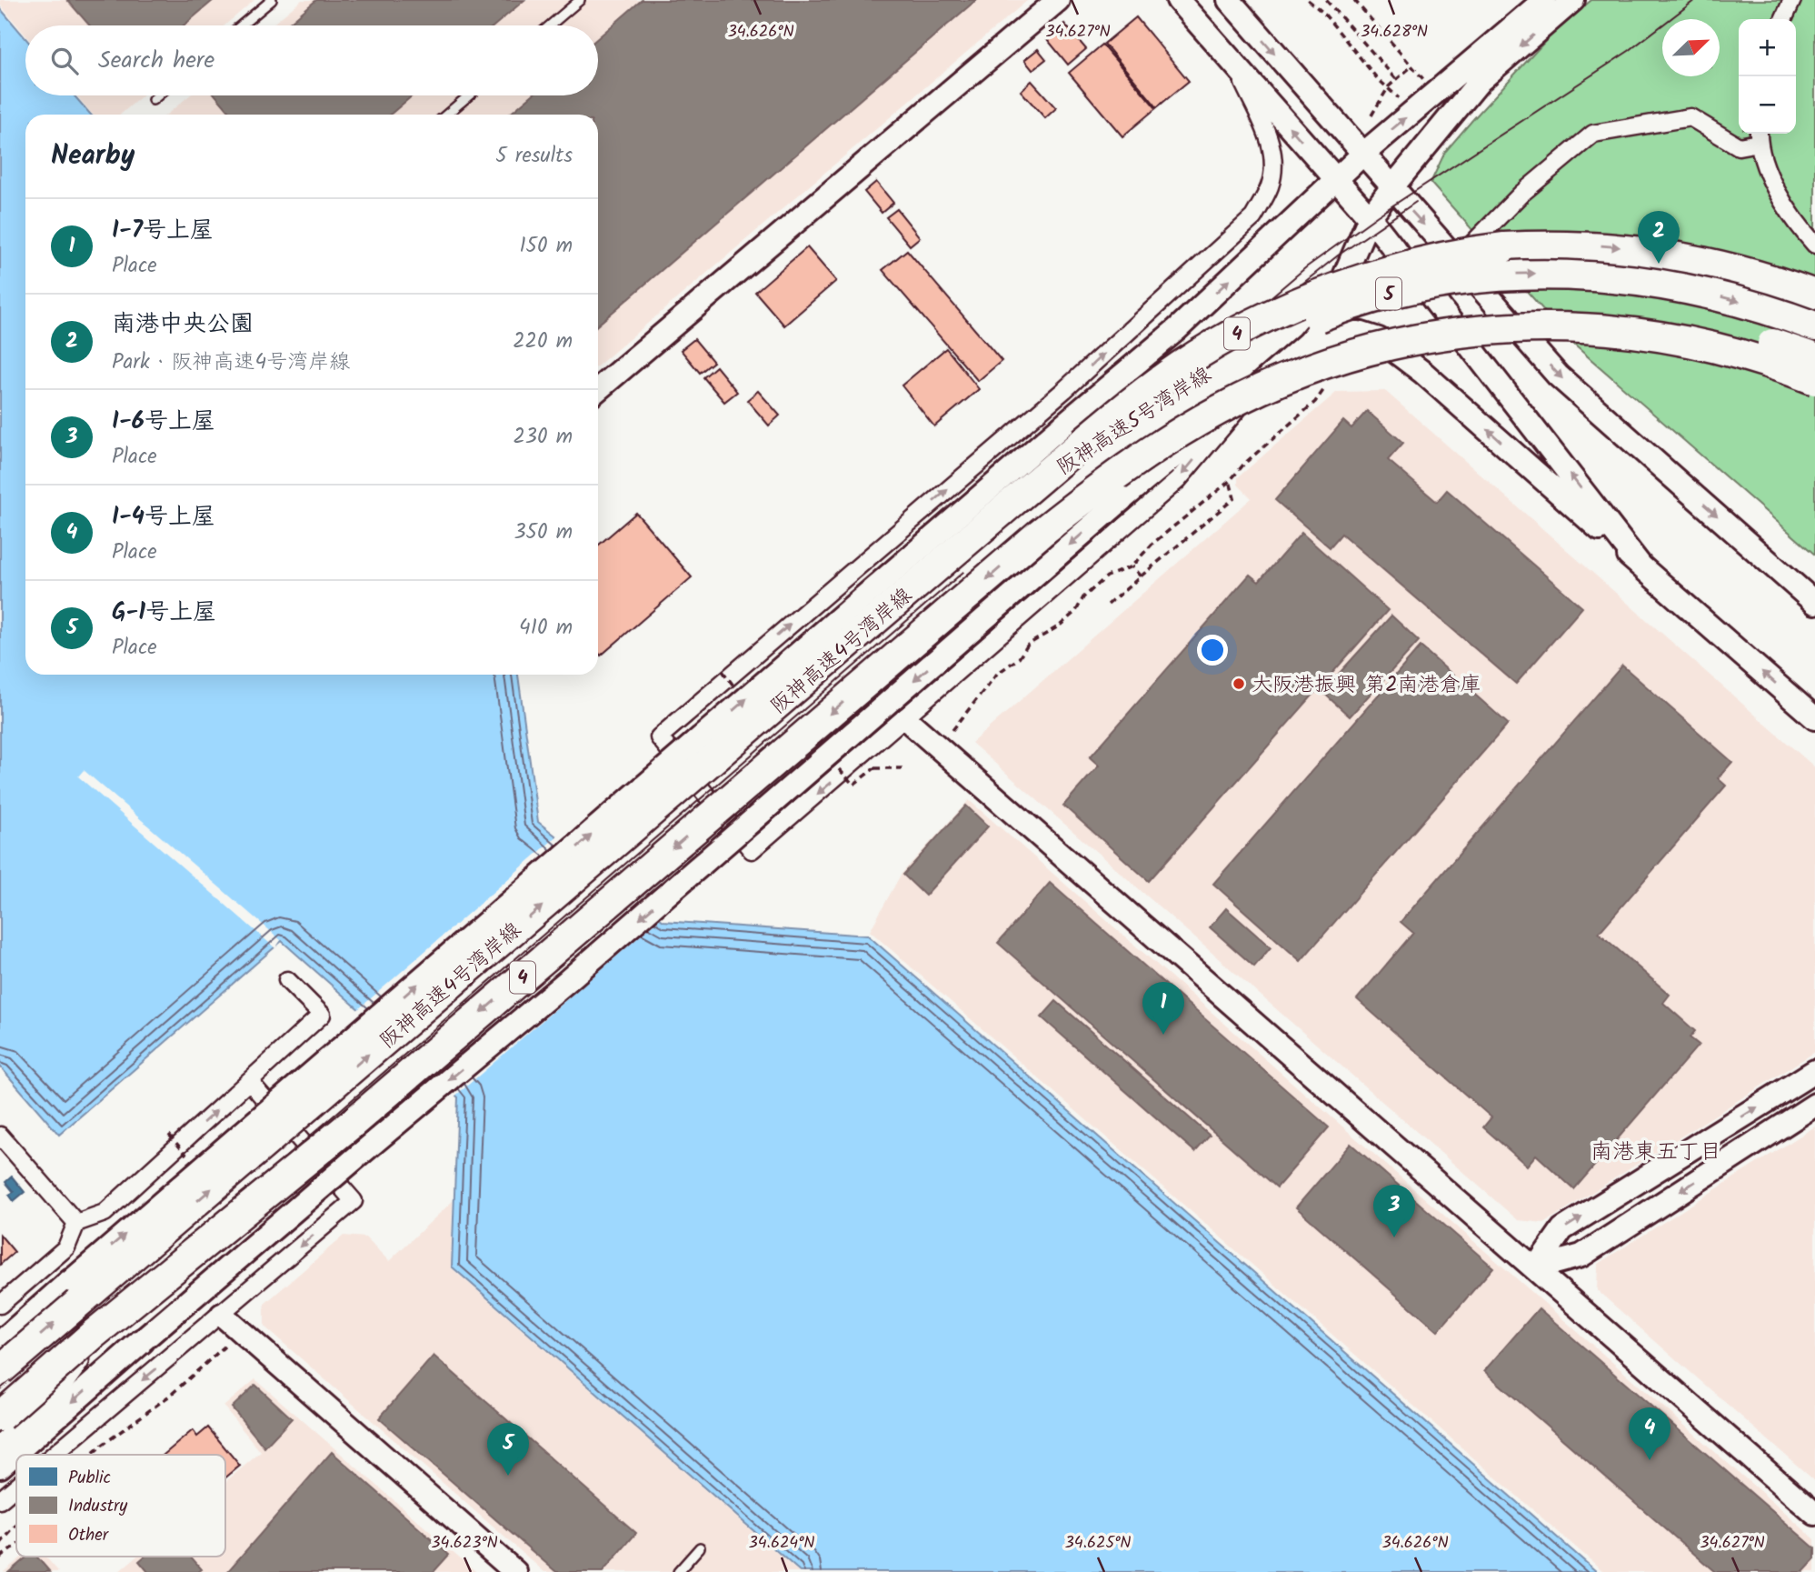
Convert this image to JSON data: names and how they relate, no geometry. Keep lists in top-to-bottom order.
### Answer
{
  "streets": {
    "highway": [
      "5",
      "4",
      "阪神高速5号湾岸線",
      "阪神高速4号湾岸線"
    ]
  },
  "crossings": [
    ["阪神高速5号湾岸線", "阪神高速4号湾岸線"]
  ],
  "districts": ["南港東五丁目"],
  "places": ["大阪港振興 第2南港倉庫"],
  "legend": ["Public", "Industry", "Other"],
  "north": "top right",
  "page": {
    "map_buttons": ["+", "−"],
    "search": "Search here",
    "heading": ["Nearby", "5 results"],
    "list": [
      {
        "mark": "1",
        "name": "I-7号上屋",
        "note": "Place",
        "value": "150 m"
      },
      {
        "mark": "2",
        "name": "南港中央公園",
        "note": "Park · 阪神高速4号湾岸線",
        "value": "220 m"
      },
      {
        "mark": "3",
        "name": "I-6号上屋",
        "note": "Place",
        "value": "230 m"
      },
      {
        "mark": "4",
        "name": "I-4号上屋",
        "note": "Place",
        "value": "350 m"
      },
      {
        "mark": "5",
        "name": "G-1号上屋",
        "note": "Place",
        "value": "410 m"
      }
    ],
    "pins": [
      "2",
      "1",
      "3",
      "4",
      "5"
    ]
  },
  "coordinates": [
    "34.626°N",
    "34.627°N",
    "34.628°N",
    "34.623°N",
    "34.624°N",
    "34.625°N"
  ]
}
